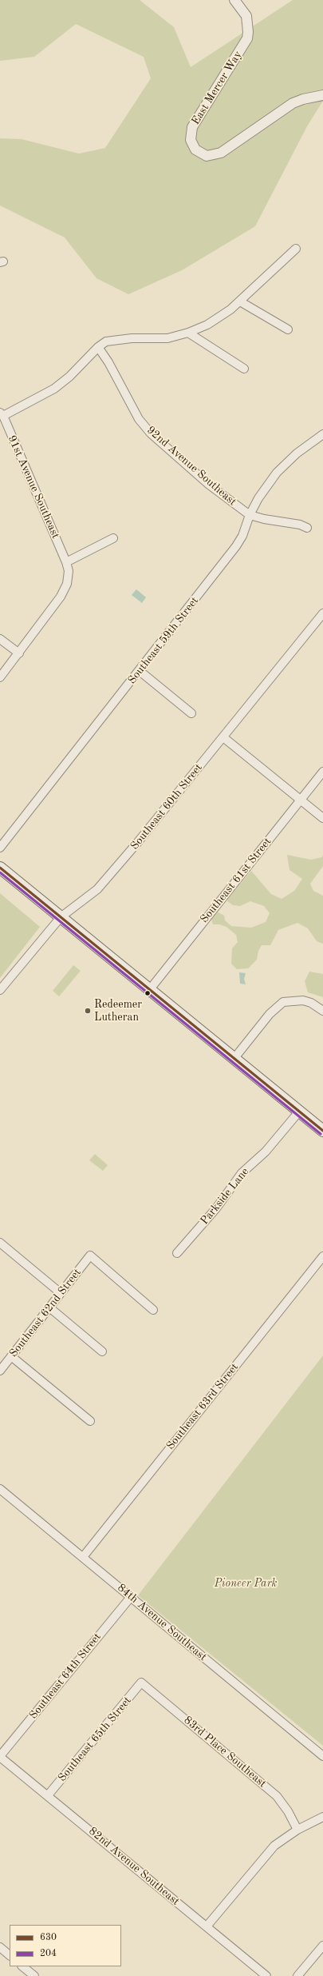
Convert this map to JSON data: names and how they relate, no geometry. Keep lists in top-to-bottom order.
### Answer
{
  "streets": {
    "street": [
      "East Mercer Way",
      "92nd Avenue Southeast",
      "91st Avenue Southeast",
      "Southeast 59th Street",
      "Southeast 60th Street",
      "Southeast 61st Street",
      "Parkside Lane",
      "Southeast 62nd Street",
      "Southeast 63rd Street",
      "84th Avenue Southeast",
      "Southeast 64th Street",
      "Southeast 65th Street",
      "83rd Place Southeast",
      "82nd Avenue Southeast"
    ]
  },
  "crossings": [
    ["92nd Avenue Southeast", "Southeast 59th Street"],
    ["Southeast 63rd Street", "84th Avenue Southeast"],
    ["84th Avenue Southeast", "Southeast 64th Street"],
    ["Southeast 64th Street", "82nd Avenue Southeast"],
    ["Southeast 65th Street", "83rd Place Southeast"],
    ["Southeast 65th Street", "82nd Avenue Southeast"]
  ],
  "parks": ["Pioneer Park"],
  "places": ["Redeemer Lutheran"],
  "lines": ["transit line 630", "transit line 204"],
  "legend": ["630", "204"]
}
